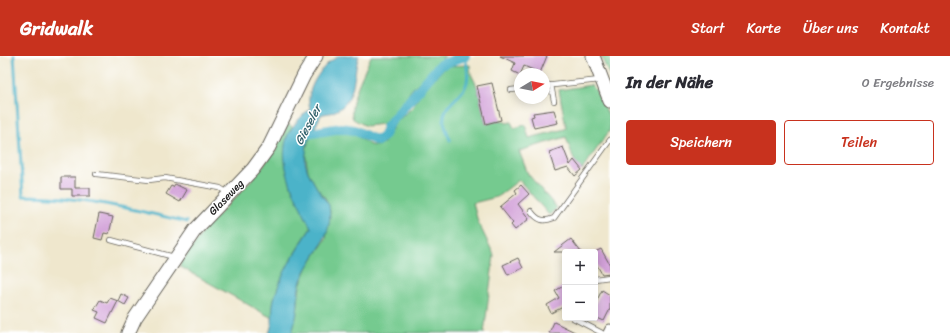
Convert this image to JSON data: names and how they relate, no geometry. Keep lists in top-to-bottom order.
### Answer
{
  "streets": {
    "street": ["Glaseweg"]
  },
  "water": ["Gieseler"],
  "north": "right",
  "page": {
    "header": "Gridwalk",
    "nav": [
      "Start",
      "Karte",
      "Über uns",
      "Kontakt"
    ],
    "heading": ["In der Nähe", "0 Ergebnisse"],
    "buttons": ["Speichern", "Teilen"],
    "map_buttons": ["+", "−"]
  }
}
